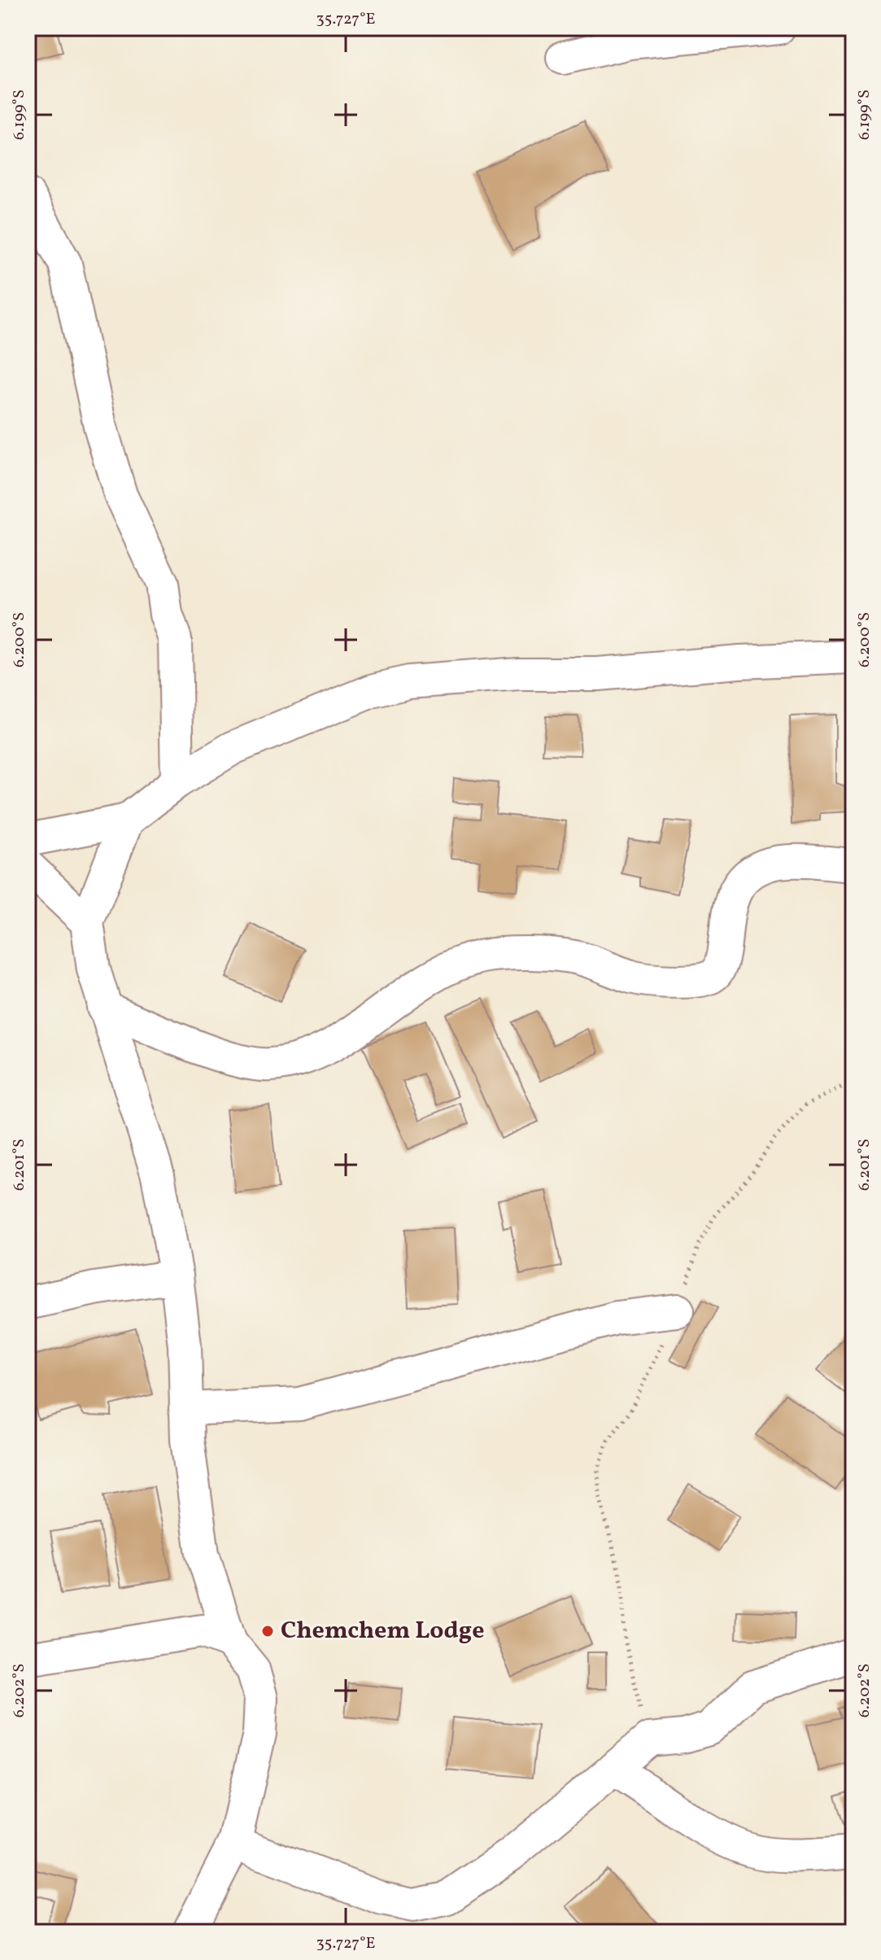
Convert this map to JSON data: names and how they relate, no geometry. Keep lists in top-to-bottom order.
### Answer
{
  "places": ["Chemchem Lodge"],
  "coordinates": [
    "35.727°E",
    "6.199°S",
    "6.200°S",
    "6.201°S",
    "6.202°S"
  ]
}
